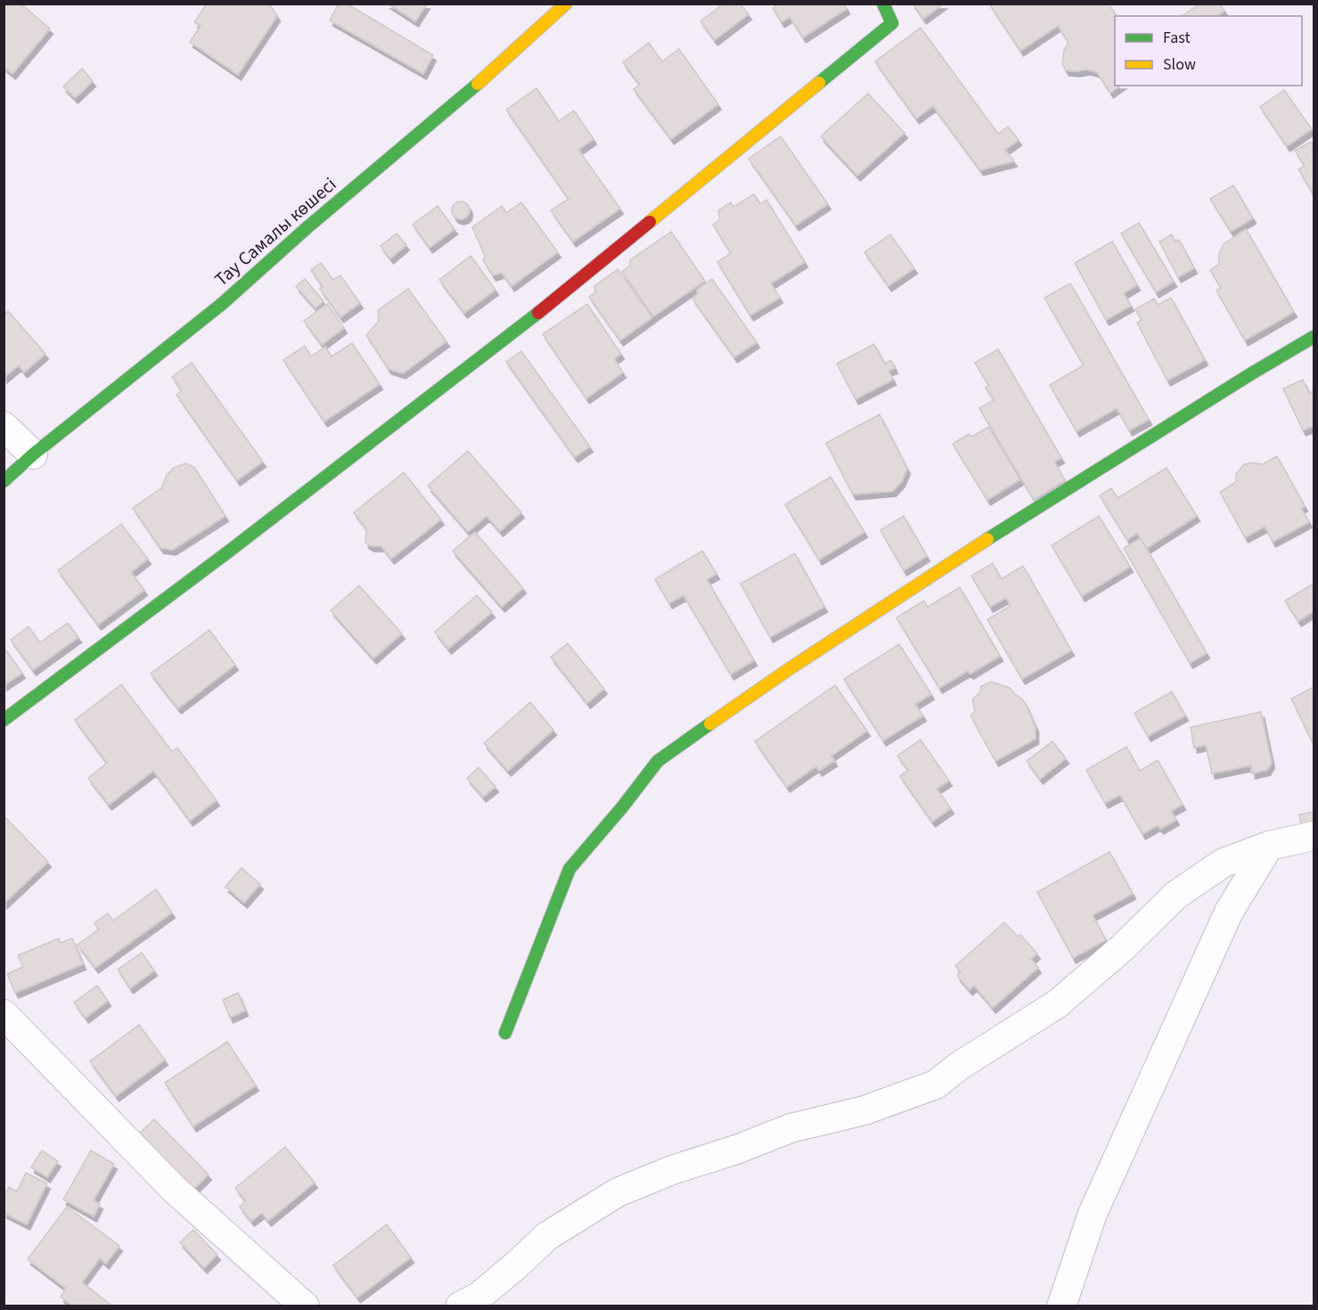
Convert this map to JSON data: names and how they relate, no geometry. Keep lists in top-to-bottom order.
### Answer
{
  "streets": {
    "street": ["Тау Самалы көшесі"]
  },
  "legend": ["Fast", "Slow"]
}
